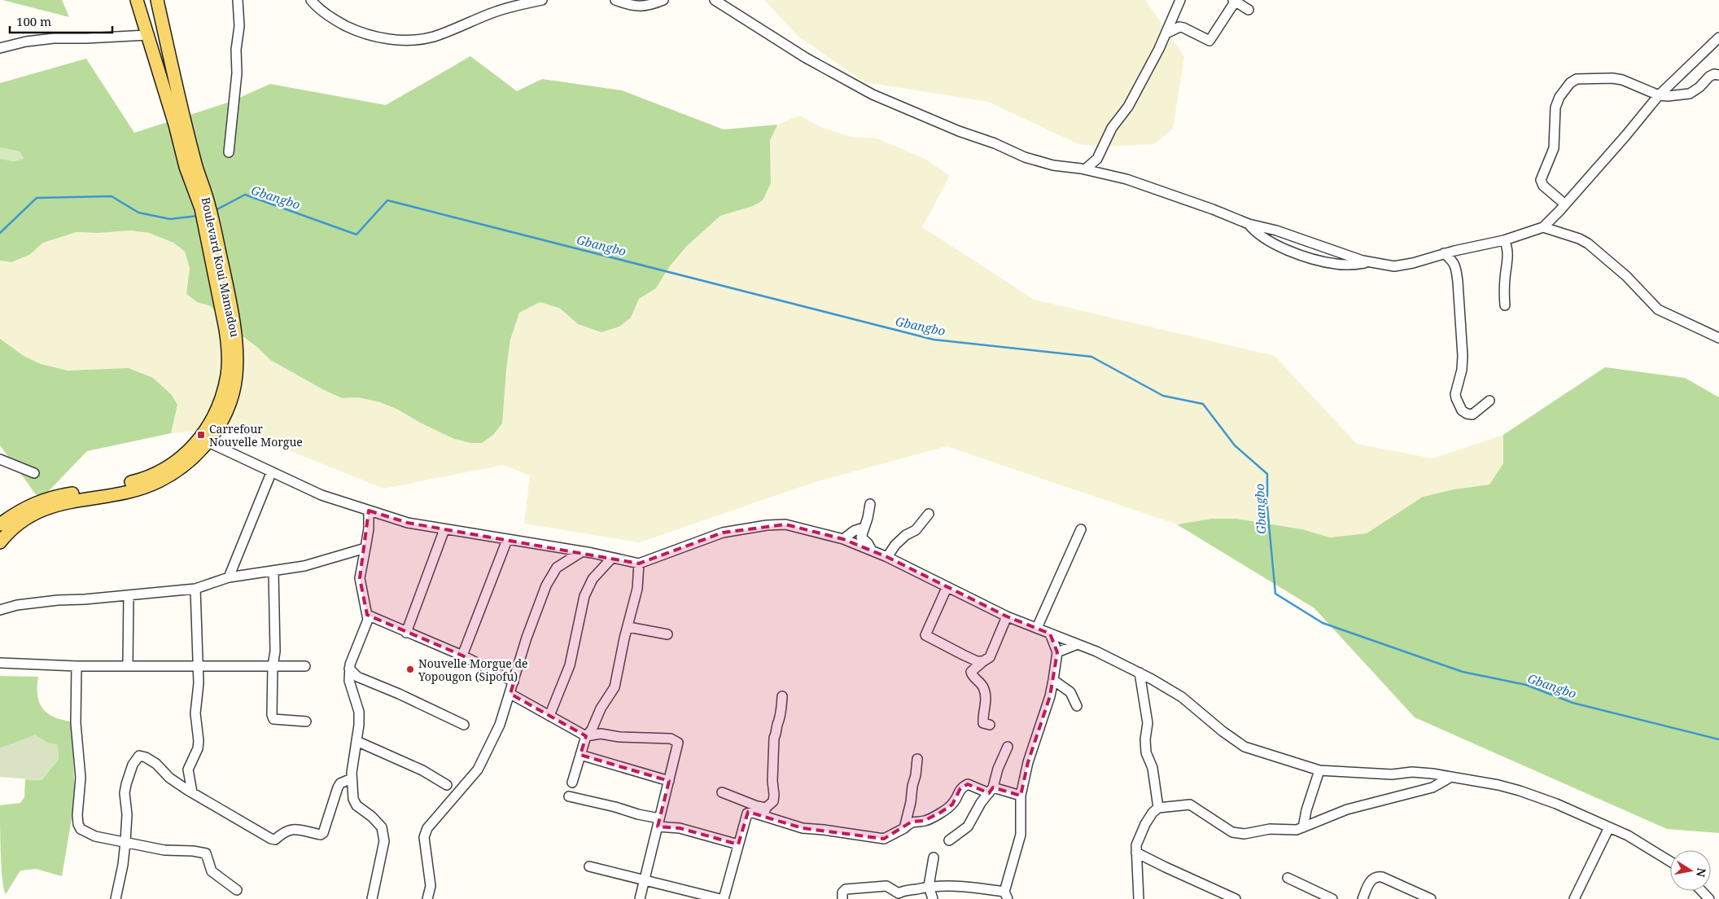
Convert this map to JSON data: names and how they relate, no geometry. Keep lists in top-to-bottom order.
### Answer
{
  "streets": {
    "main road": ["Boulevard Koui Mamadou"]
  },
  "water": ["Gbangbo"],
  "places": {
    "transit": ["Carrefour Nouvelle Morgue"],
    "other": ["Nouvelle Morgue de Yopougon (Sipofu)"]
  },
  "scale_bar": "100 m",
  "north": "right"
}
